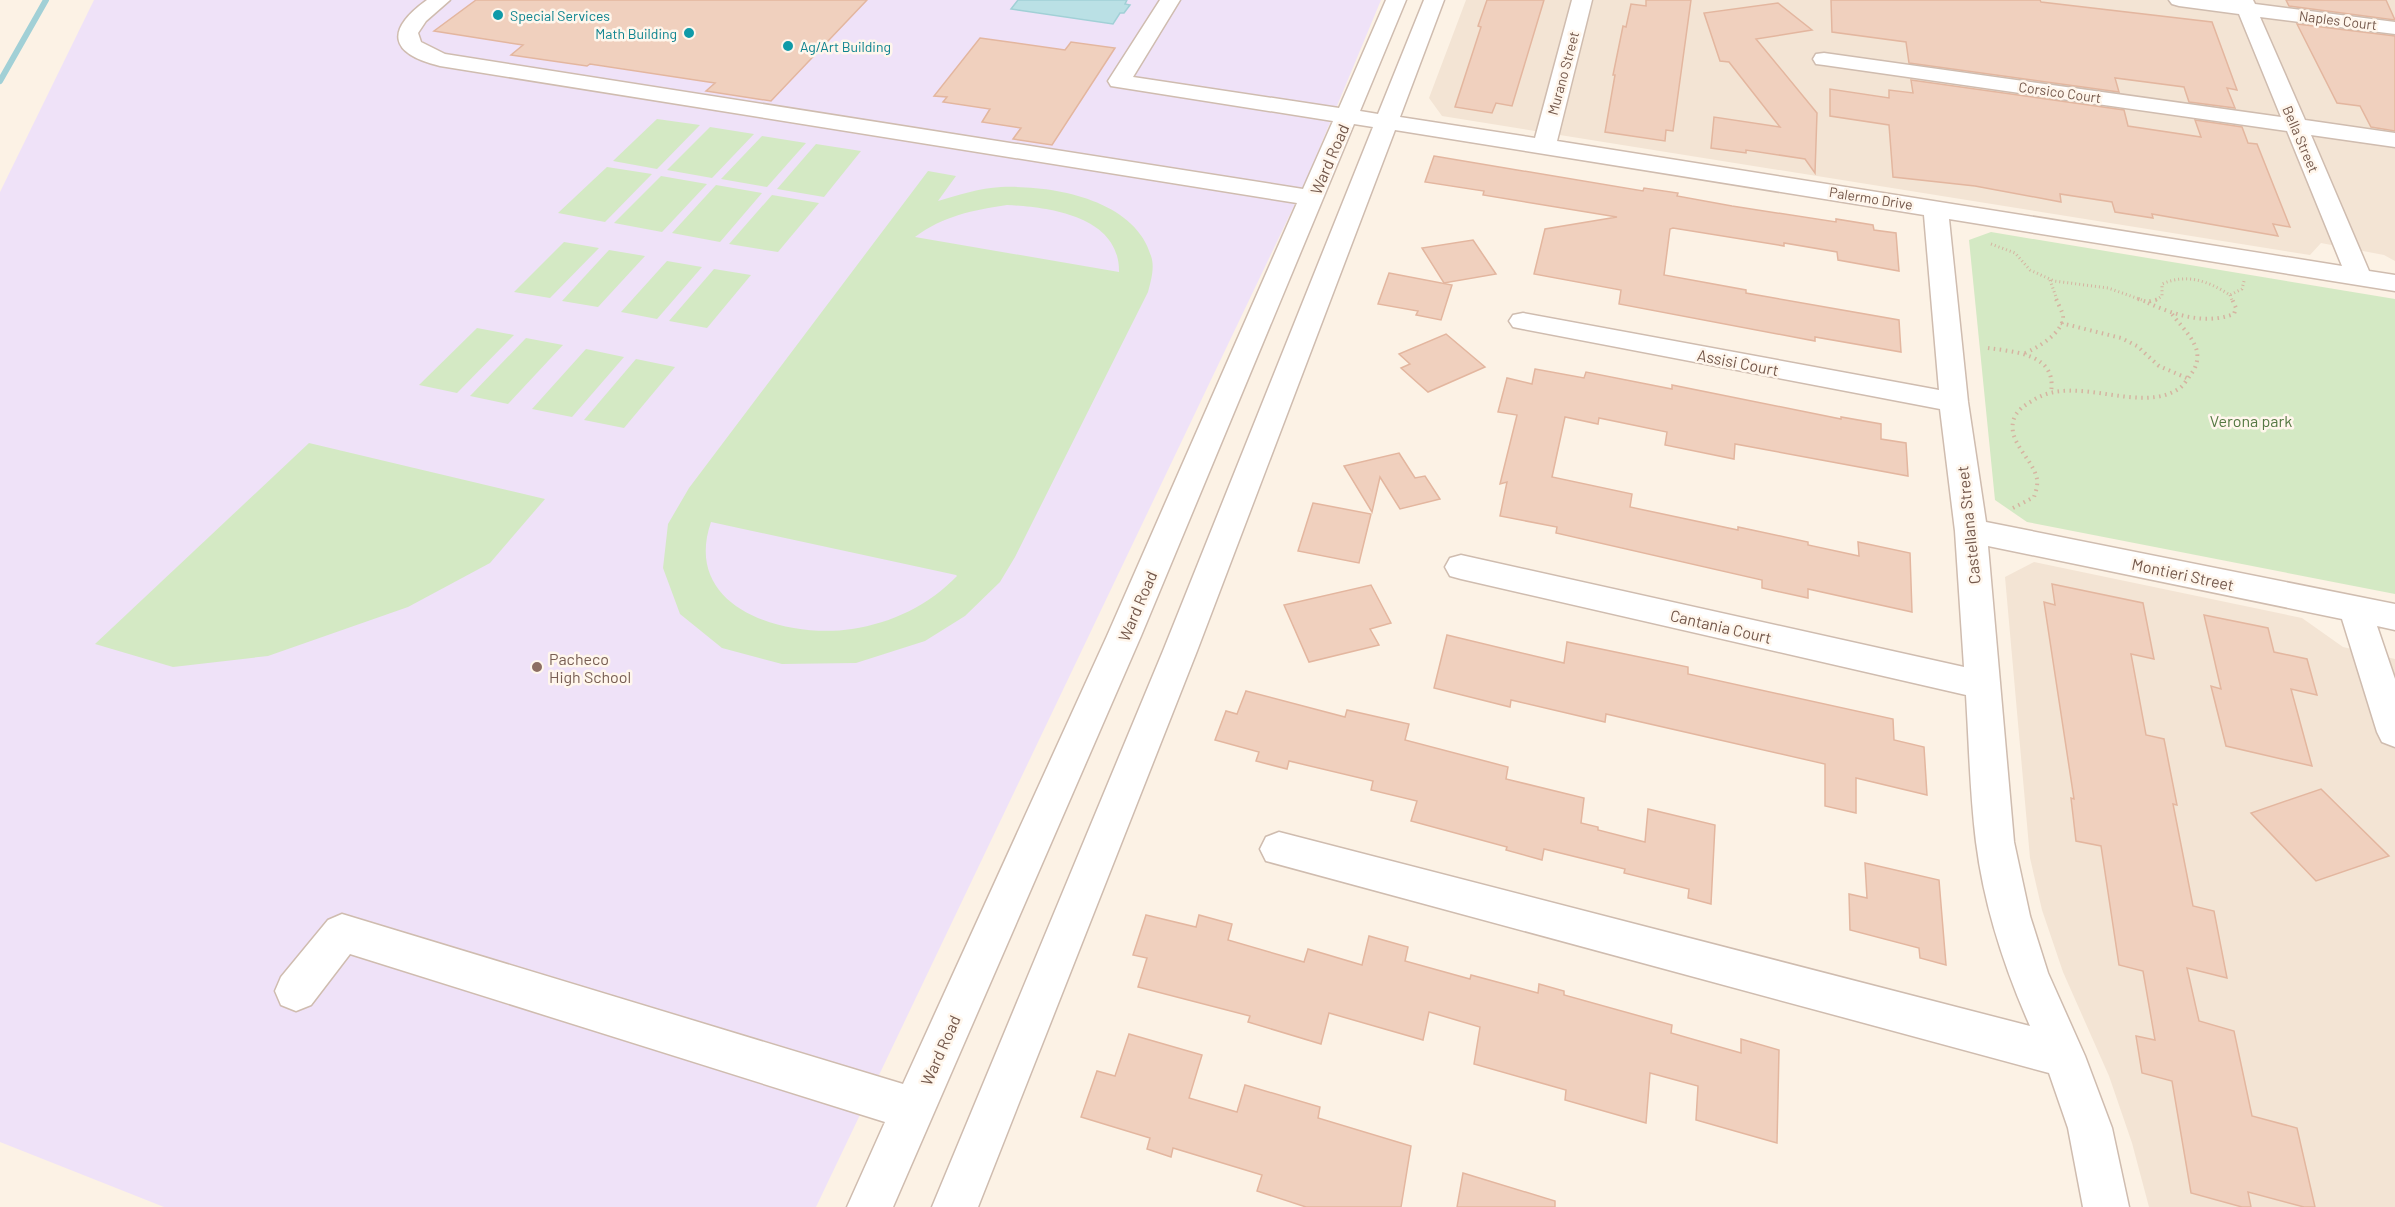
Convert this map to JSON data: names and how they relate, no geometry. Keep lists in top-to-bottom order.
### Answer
{
  "streets": {
    "street": [
      "Naples Court",
      "Murano Street",
      "Corsico Court",
      "Bella Street",
      "Ward Road",
      "Palermo Drive",
      "Assisi Court",
      "Castellana Street",
      "Montieri Street",
      "Cantania Court"
    ]
  },
  "crossings": [
    ["Naples Court", "Bella Street"],
    ["Murano Street", "Palermo Drive"],
    ["Corsico Court", "Bella Street"],
    ["Bella Street", "Palermo Drive"],
    ["Ward Road", "Palermo Drive"],
    ["Palermo Drive", "Castellana Street"],
    ["Assisi Court", "Castellana Street"],
    ["Castellana Street", "Montieri Street"],
    ["Castellana Street", "Cantania Court"]
  ],
  "parks": ["Verona park"],
  "places": [
    "Special Services",
    "Math Building",
    "Ag/Art Building",
    "Pacheco High School"
  ]
}
